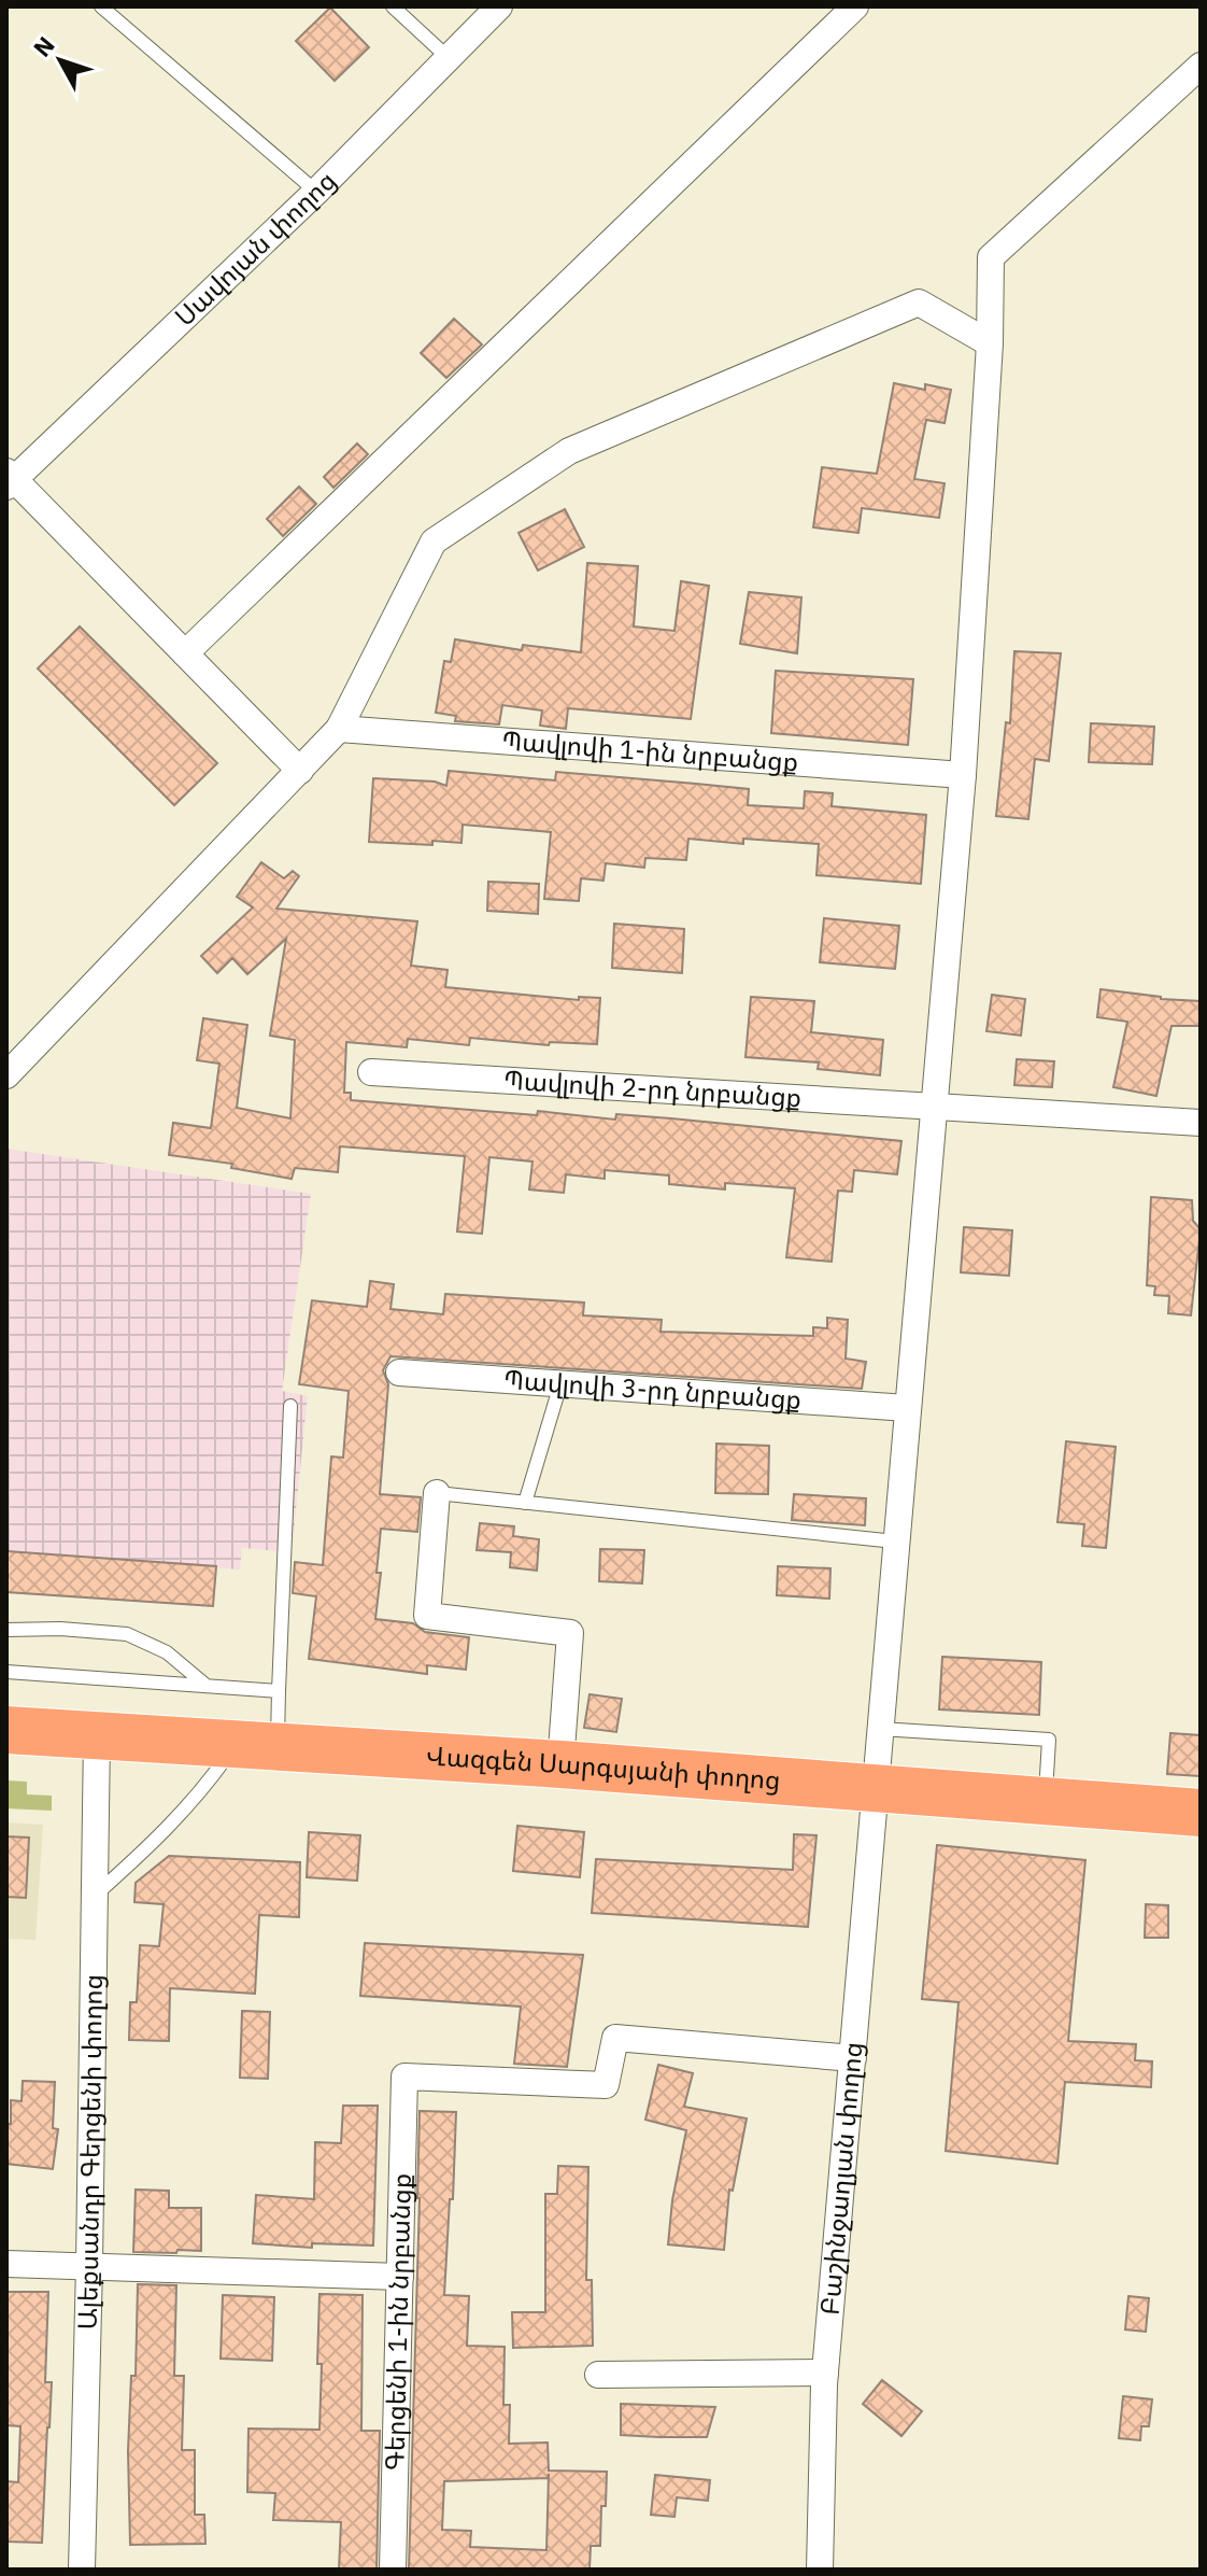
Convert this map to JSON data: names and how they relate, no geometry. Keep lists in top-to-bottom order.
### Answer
{
  "streets": {
    "highway": ["Վազգեն Սարգսյանի փողոց"],
    "street": [
      "Սավոյան փողոց",
      "Պավլովի 1-ին նրբանցք",
      "Պավլովի 2-րդ նրբանցք",
      "Պավլովի 3-րդ նրբանցք",
      "Ալեքսանդր Գերցենի փողոց",
      "Բաշինջաղյան փողոց",
      "Գերցենի 1-ին նրբանցք"
    ]
  },
  "crossings": [
    ["Պավլովի 1-ին նրբանցք", "Բաշինջաղյան փողոց"],
    ["Պավլովի 2-րդ նրբանցք", "Բաշինջաղյան փողոց"],
    ["Պավլովի 3-րդ նրբանցք", "Բաշինջաղյան փողոց"],
    ["Վազգեն Սարգսյանի փողոց", "Ալեքսանդր Գերցենի փողոց"],
    ["Վազգեն Սարգսյանի փողոց", "Բաշինջաղյան փողոց"],
    ["Բաշինջաղյան փողոց", "Գերցենի 1-ին նրբանցք"]
  ],
  "north": "top left"
}
